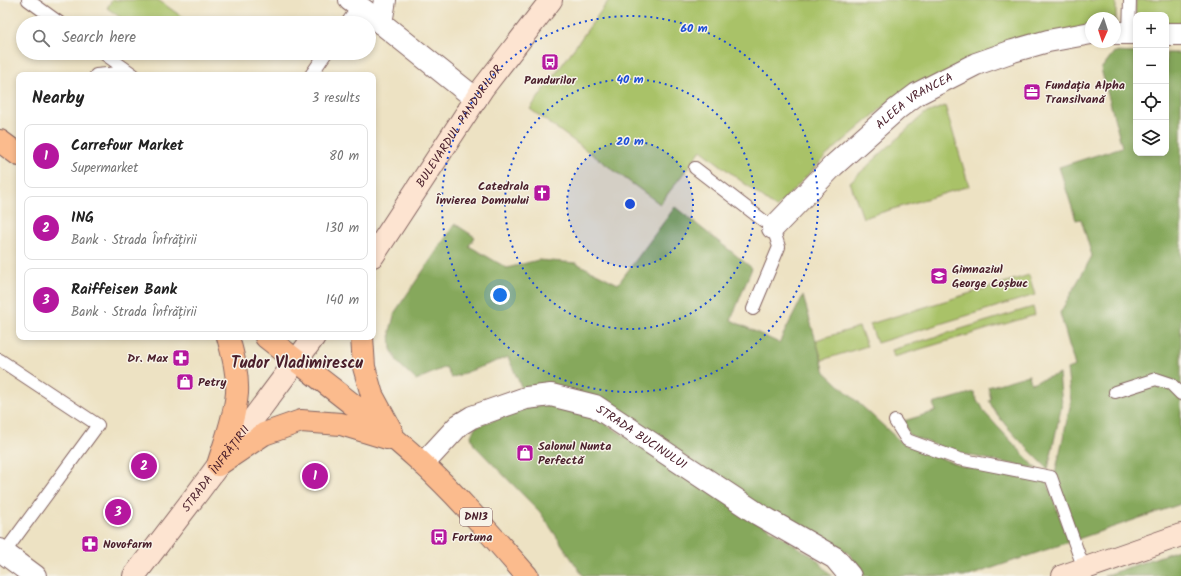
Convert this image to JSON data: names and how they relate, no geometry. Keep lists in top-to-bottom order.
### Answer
{
  "streets": {
    "main road": ["DN13"],
    "street": [
      "ALEEA VRANCEA",
      "BULEVARDUL PANDURILOR",
      "STRADA BUCINULUI",
      "STRADA ÎNFRĂȚIRII"
    ]
  },
  "crossings": [
    ["STRADA BUCINULUI", "DN13"],
    ["STRADA ÎNFRĂȚIRII", "DN13"]
  ],
  "districts": ["Tudor Vladimirescu"],
  "places": {
    "bus stop": ["Pandurilor", "Fortuna"],
    "office": ["Fundația Alpha Transilvană"],
    "church": ["Catedrala Învierea Domnului"],
    "school or university": ["Gimnaziul George Coșbuc"],
    "pharmacy": ["Dr. Max", "Novofarm"],
    "shop": ["Petry", "Salonul Nunta Perfectă"]
  },
  "north": "bottom",
  "page": {
    "map_buttons": ["+", "−"],
    "search": "Search here",
    "heading": ["Nearby", "3 results"],
    "list": [
      {
        "mark": "1",
        "name": "Carrefour Market",
        "note": "Supermarket",
        "value": "80 m"
      },
      {
        "mark": "2",
        "name": "ING",
        "note": "Bank · Strada Înfrățirii",
        "value": "130 m"
      },
      {
        "mark": "3",
        "name": "Raiffeisen Bank",
        "note": "Bank · Strada Înfrățirii",
        "value": "140 m"
      }
    ],
    "pins": ["2", "1", "3"]
  },
  "rings": ["60 m", "40 m", "20 m"]
}
